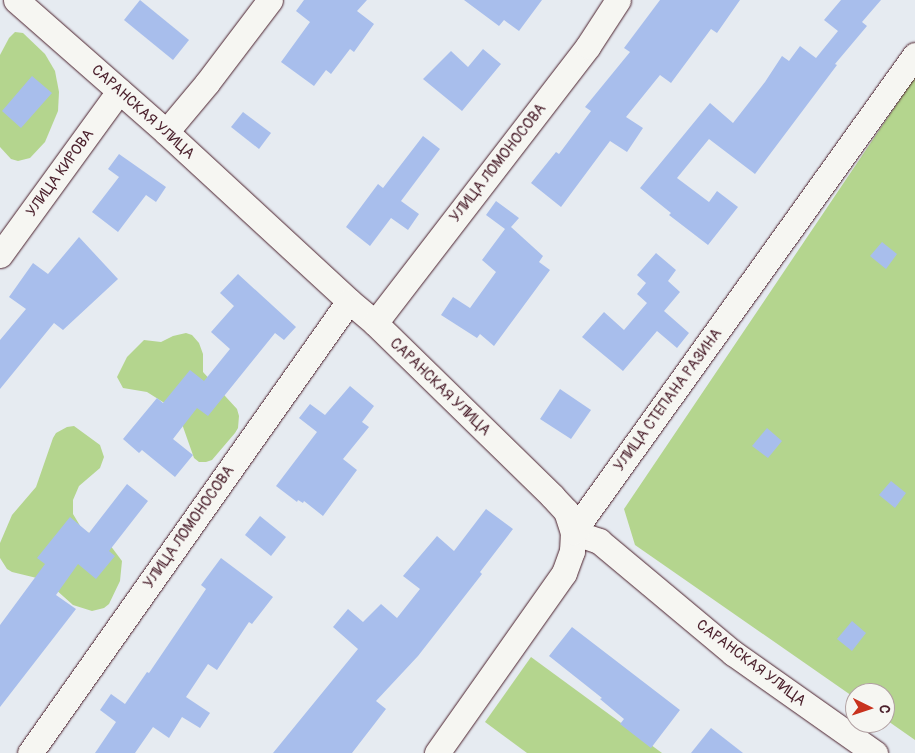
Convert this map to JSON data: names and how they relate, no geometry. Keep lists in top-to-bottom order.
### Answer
{
  "streets": {
    "street": [
      "САРАНСКАЯ УЛИЦА",
      "УЛИЦА ЛОМОНОСОВА",
      "УЛИЦА КИРОВА",
      "УЛИЦА СТЕПАНА РАЗИНА"
    ]
  },
  "crossings": [
    ["САРАНСКАЯ УЛИЦА", "УЛИЦА ЛОМОНОСОВА"],
    ["САРАНСКАЯ УЛИЦА", "УЛИЦА КИРОВА"],
    ["САРАНСКАЯ УЛИЦА", "УЛИЦА СТЕПАНА РАЗИНА"]
  ],
  "north": "right"
}
